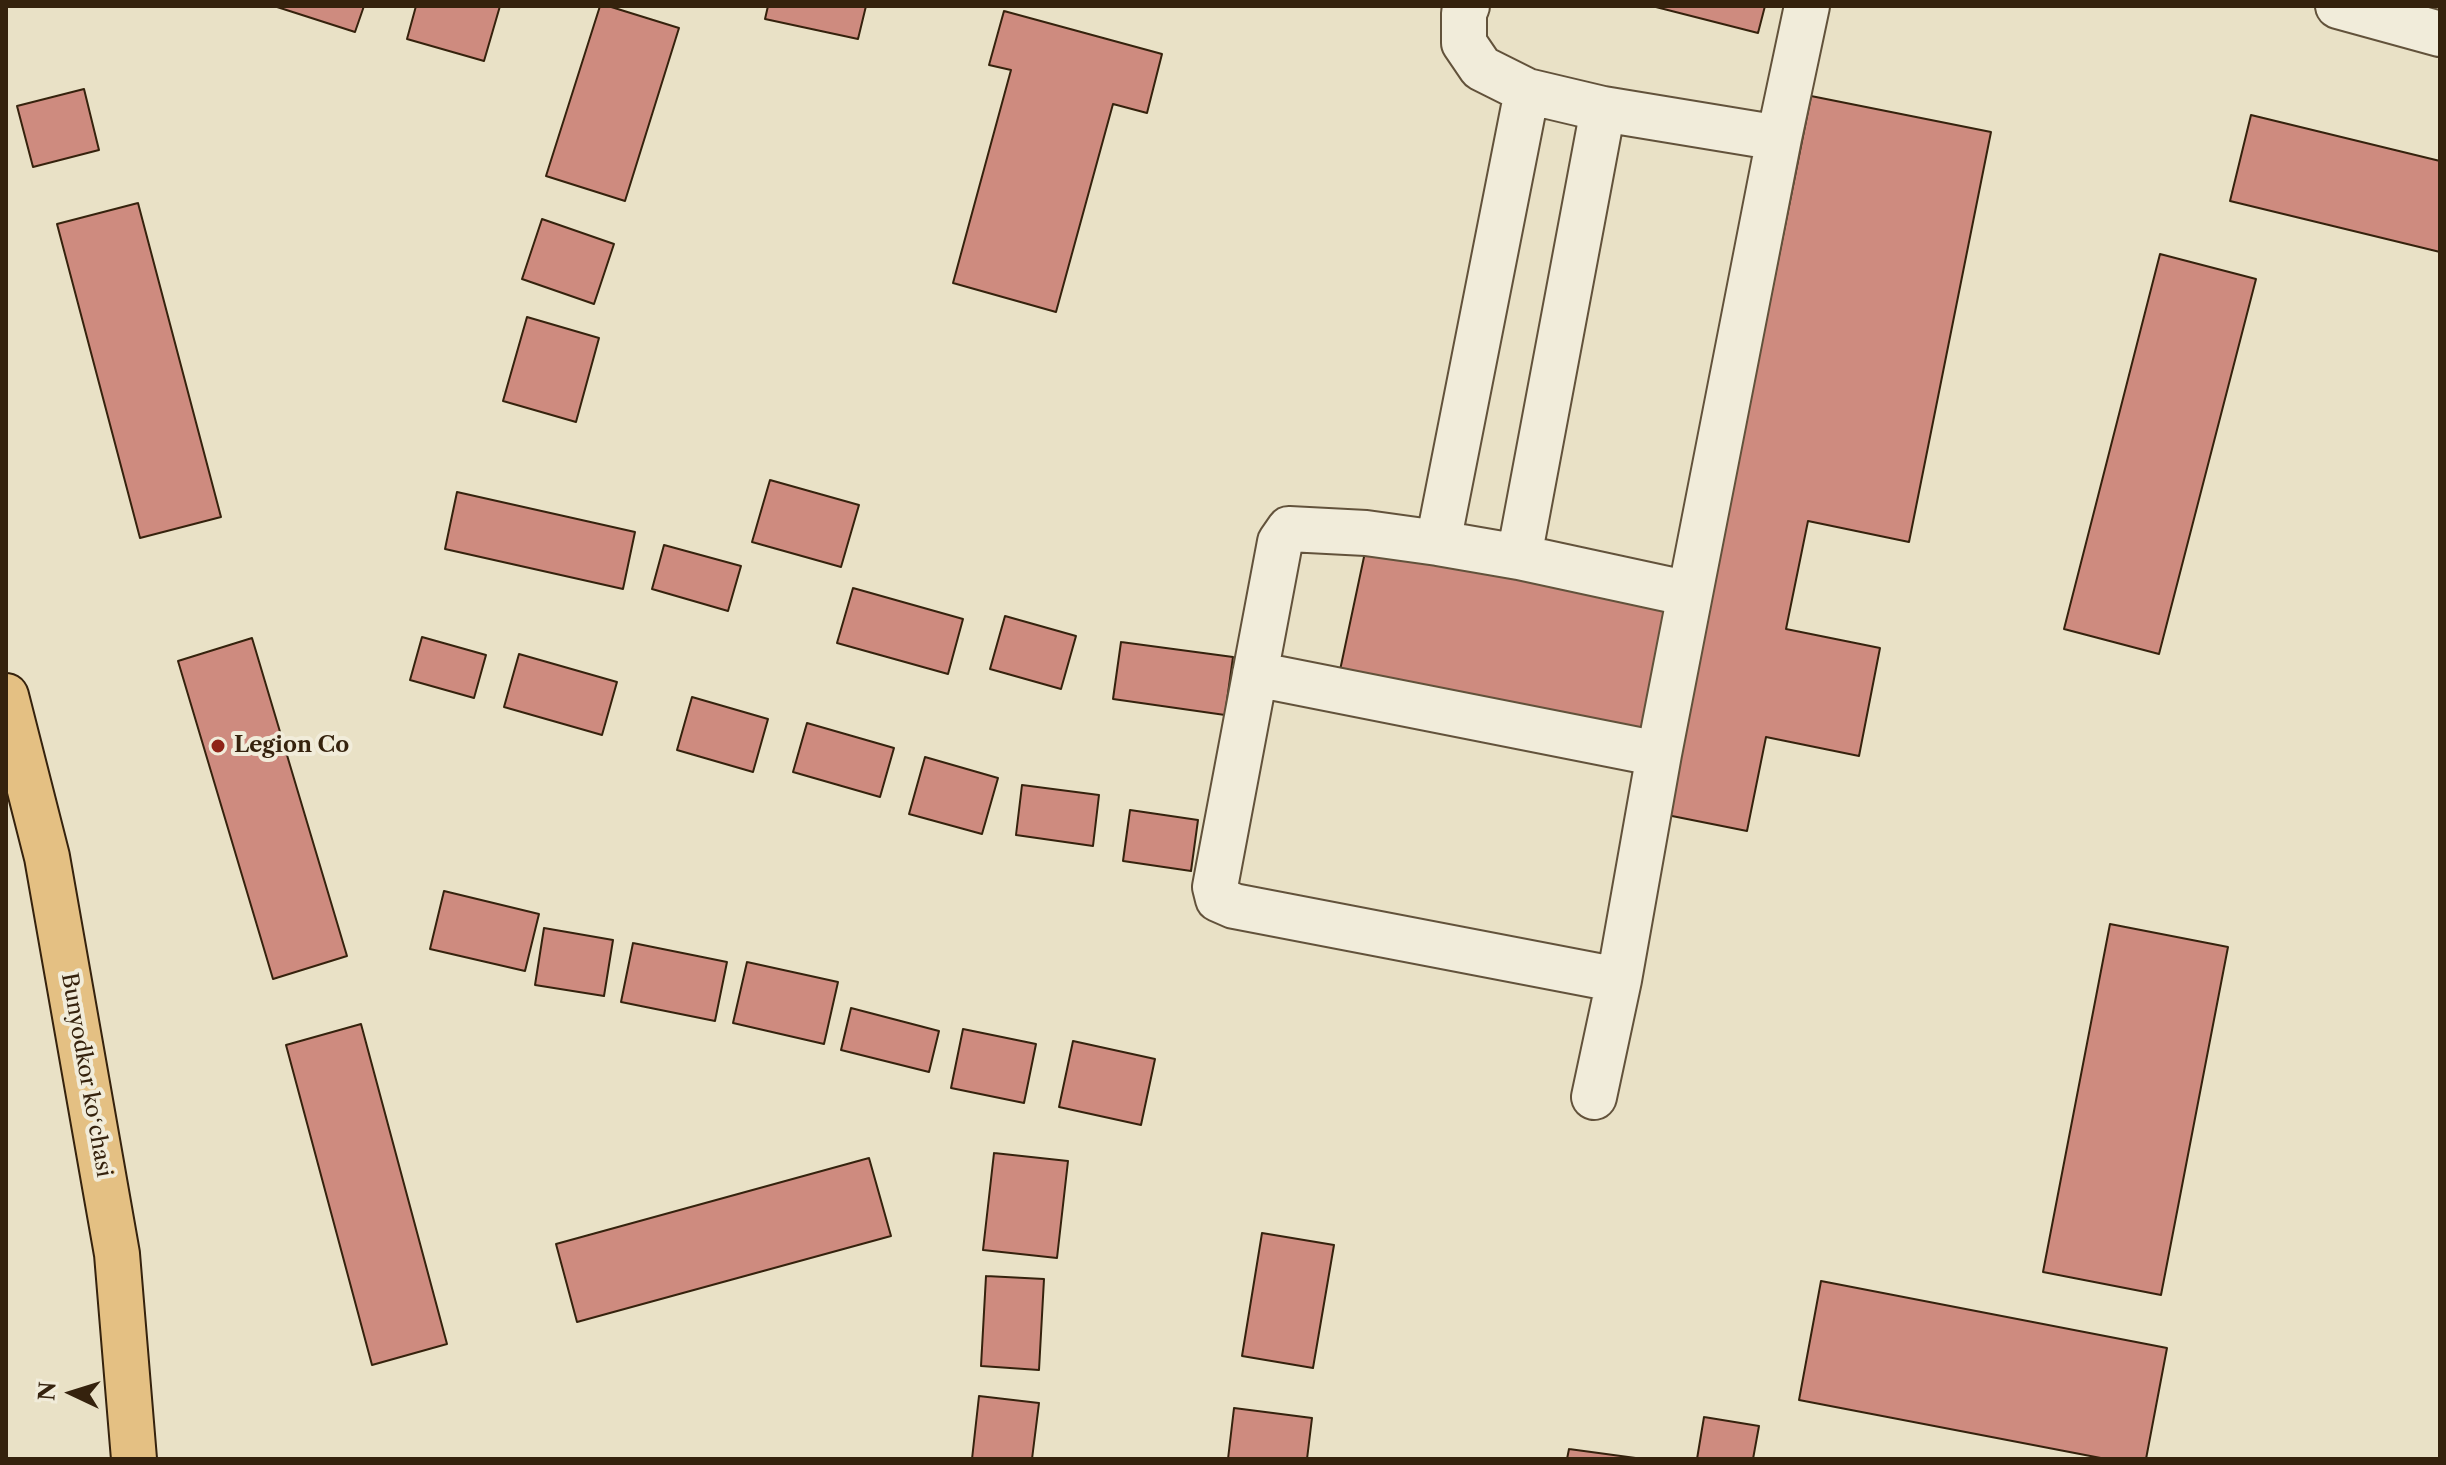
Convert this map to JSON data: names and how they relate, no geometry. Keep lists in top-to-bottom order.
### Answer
{
  "streets": {
    "main road": ["Bunyodkor koʻchasi"]
  },
  "places": ["Legion Co"],
  "north": "left"
}
